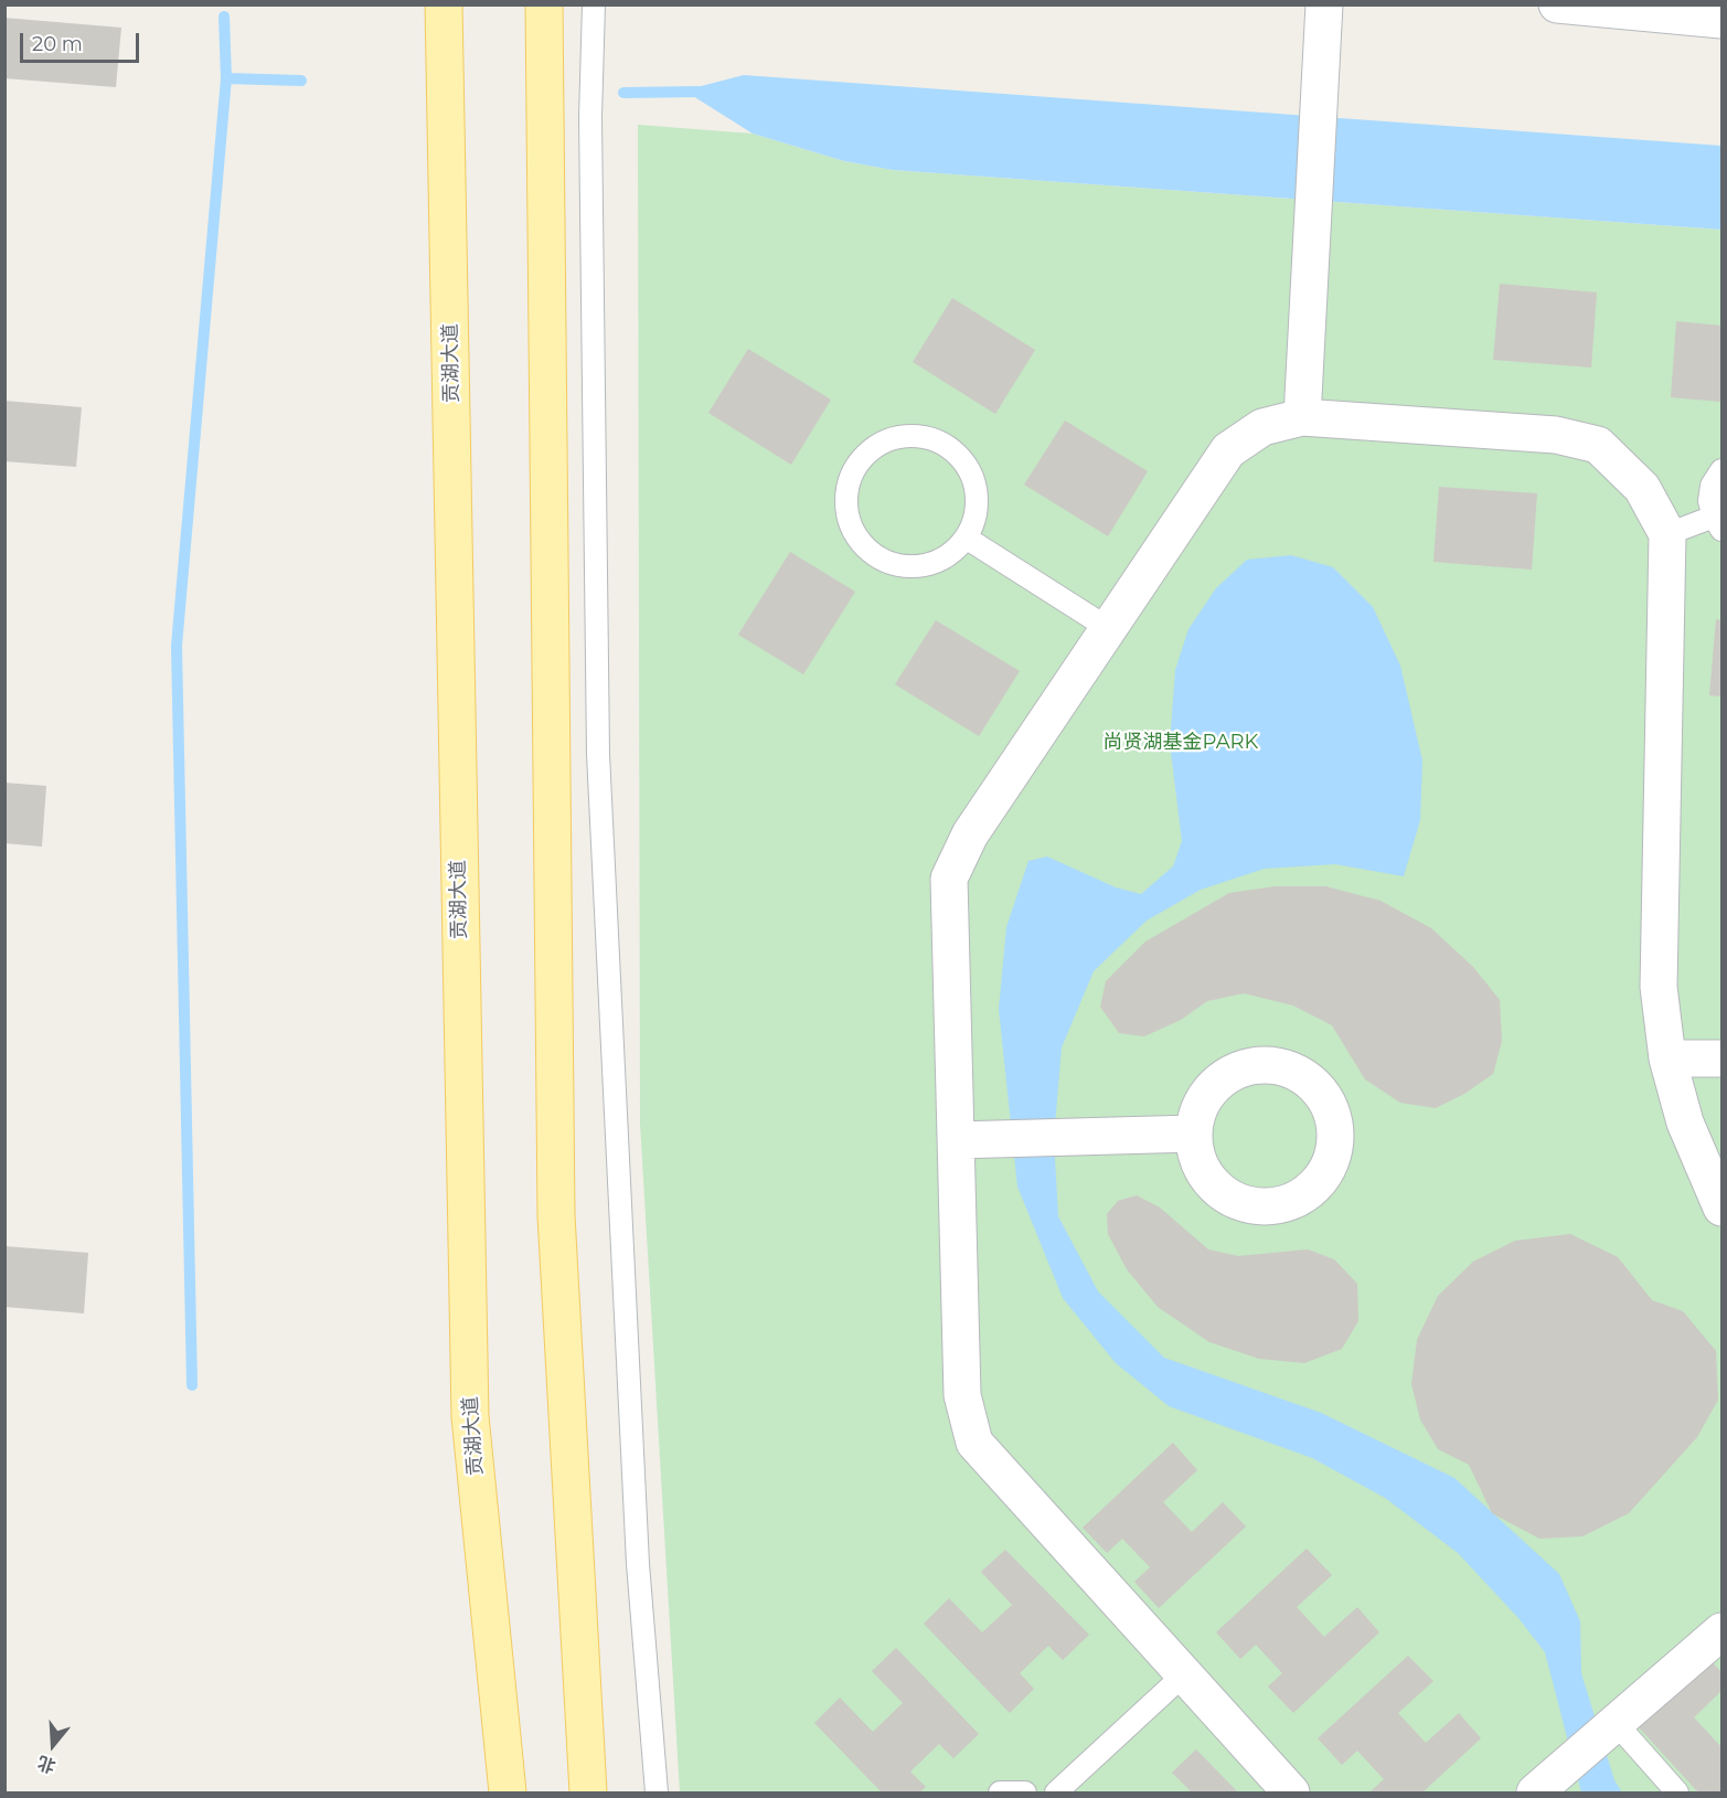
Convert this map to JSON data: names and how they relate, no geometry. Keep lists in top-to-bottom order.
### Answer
{
  "streets": {
    "main road": ["贡湖大道"]
  },
  "parks": ["尚贤湖基金PARK"],
  "scale_bar": "20 m",
  "north": "bottom"
}
